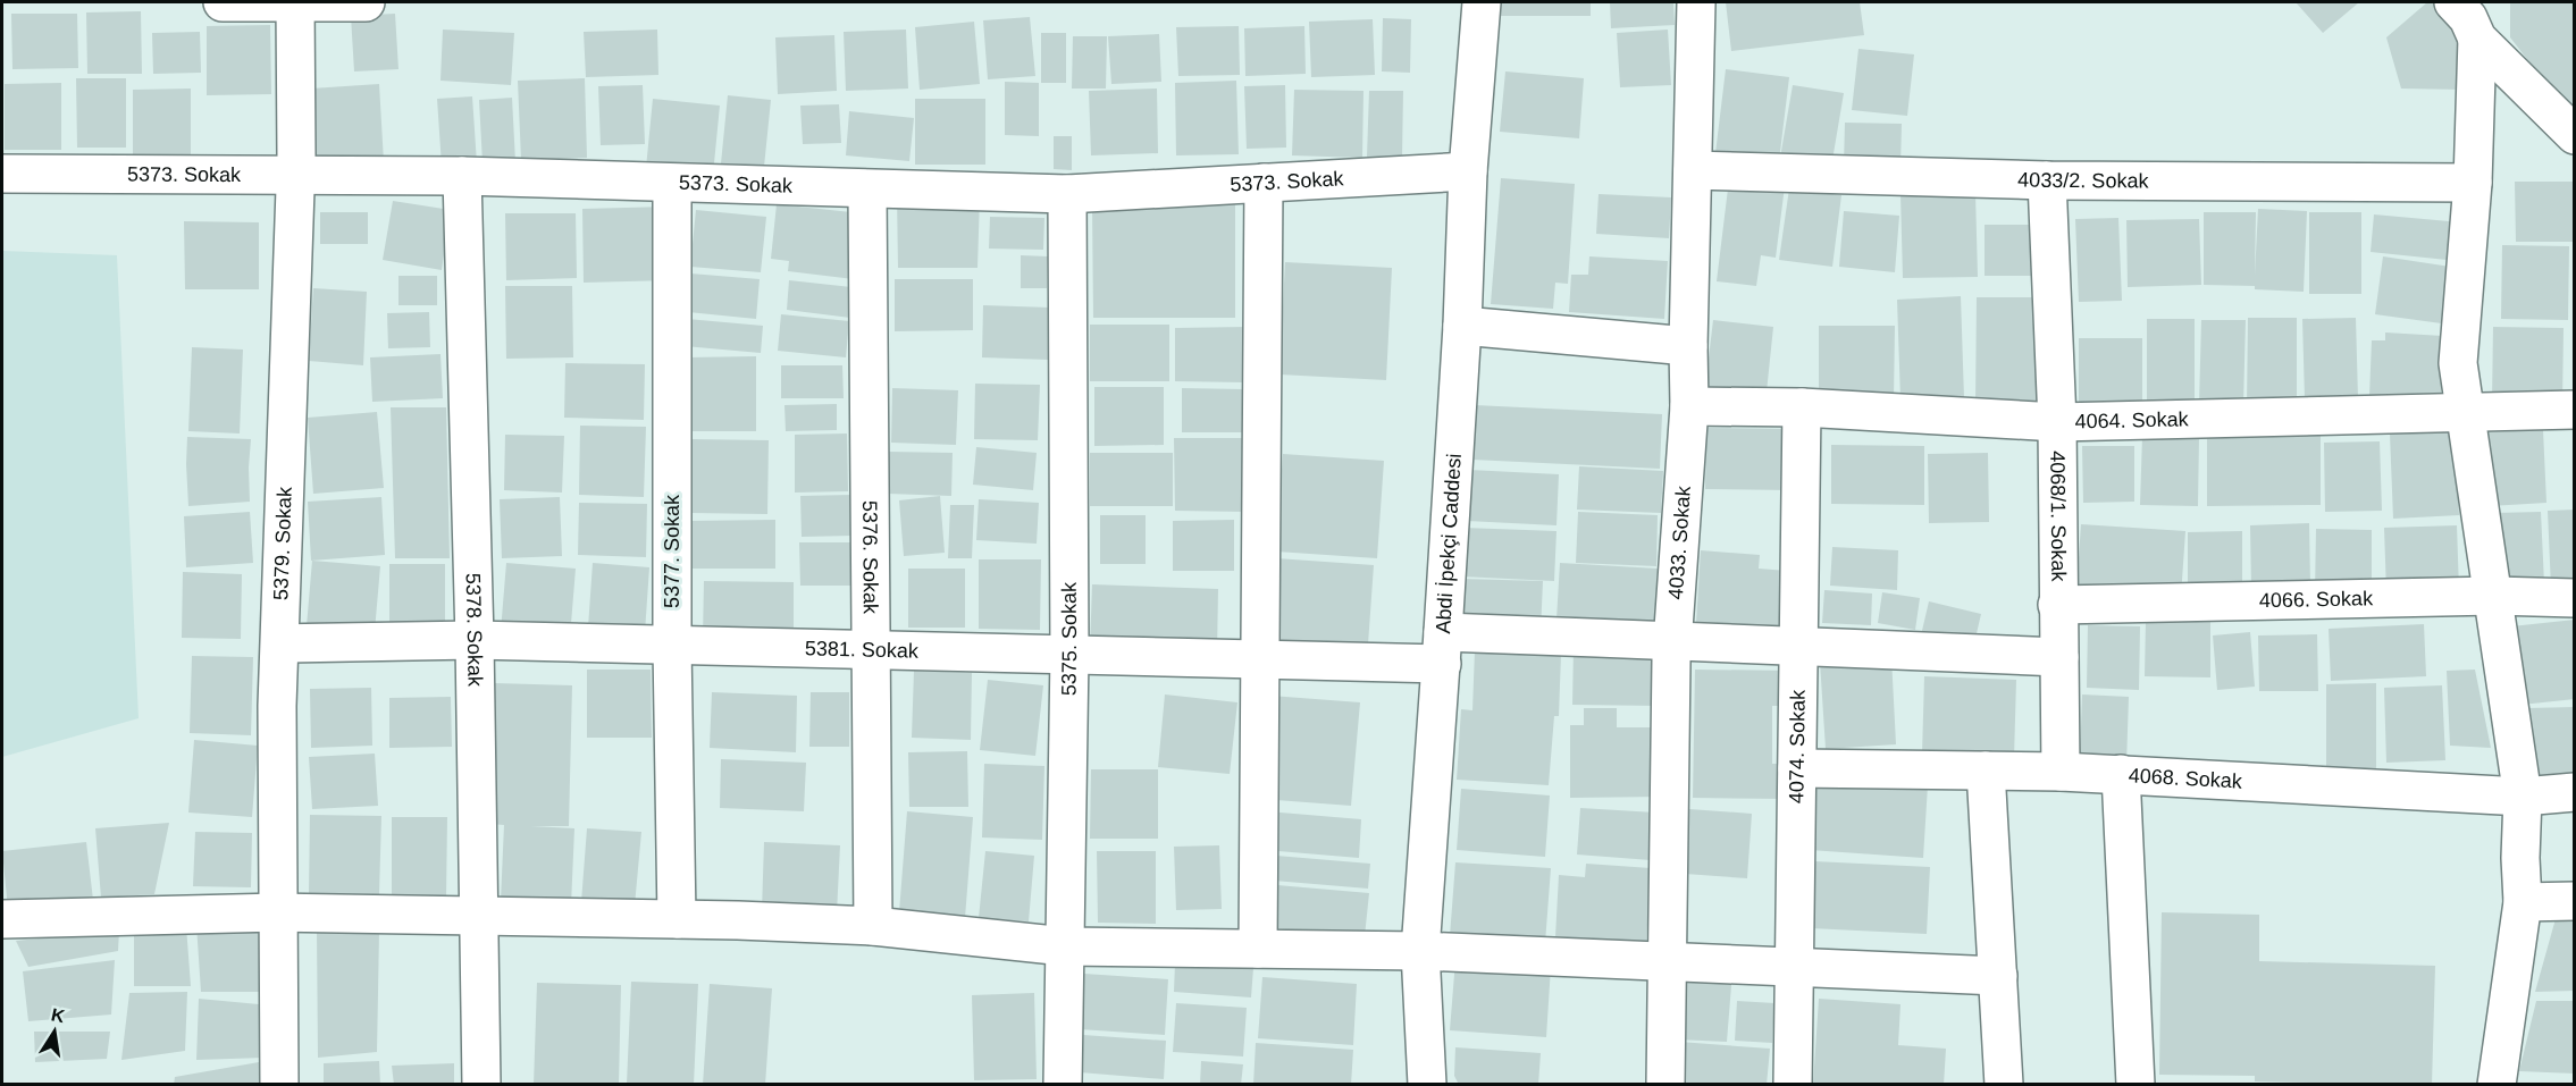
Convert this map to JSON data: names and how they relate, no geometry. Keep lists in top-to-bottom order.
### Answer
{
  "streets": {
    "street": [
      "5373. Sokak",
      "4033/2. Sokak",
      "4064. Sokak",
      "4068/1. Sokak",
      "5379. Sokak",
      "4033. Sokak",
      "Abdi İpekçi Caddesi",
      "5377. Sokak",
      "5376. Sokak",
      "4066. Sokak",
      "5378. Sokak",
      "5375. Sokak",
      "5381. Sokak",
      "4074. Sokak",
      "4068. Sokak"
    ]
  },
  "crossings": [
    ["5373. Sokak", "5379. Sokak"],
    ["5373. Sokak", "Abdi İpekçi Caddesi"],
    ["5373. Sokak", "5377. Sokak"],
    ["5373. Sokak", "5376. Sokak"],
    ["5373. Sokak", "5378. Sokak"],
    ["5373. Sokak", "5375. Sokak"],
    ["4033/2. Sokak", "4068/1. Sokak"],
    ["4033/2. Sokak", "4033. Sokak"],
    ["4064. Sokak", "4068/1. Sokak"],
    ["4064. Sokak", "4033. Sokak"],
    ["4064. Sokak", "4074. Sokak"],
    ["4068/1. Sokak", "4066. Sokak"],
    ["4068/1. Sokak", "5381. Sokak"],
    ["4068/1. Sokak", "4068. Sokak"],
    ["5379. Sokak", "5381. Sokak"],
    ["4033. Sokak", "5381. Sokak"],
    ["Abdi İpekçi Caddesi", "5381. Sokak"],
    ["5377. Sokak", "5381. Sokak"],
    ["5376. Sokak", "5381. Sokak"],
    ["5378. Sokak", "5381. Sokak"],
    ["5375. Sokak", "5381. Sokak"],
    ["5381. Sokak", "4074. Sokak"],
    ["4074. Sokak", "4068. Sokak"]
  ],
  "north": "top"
}
